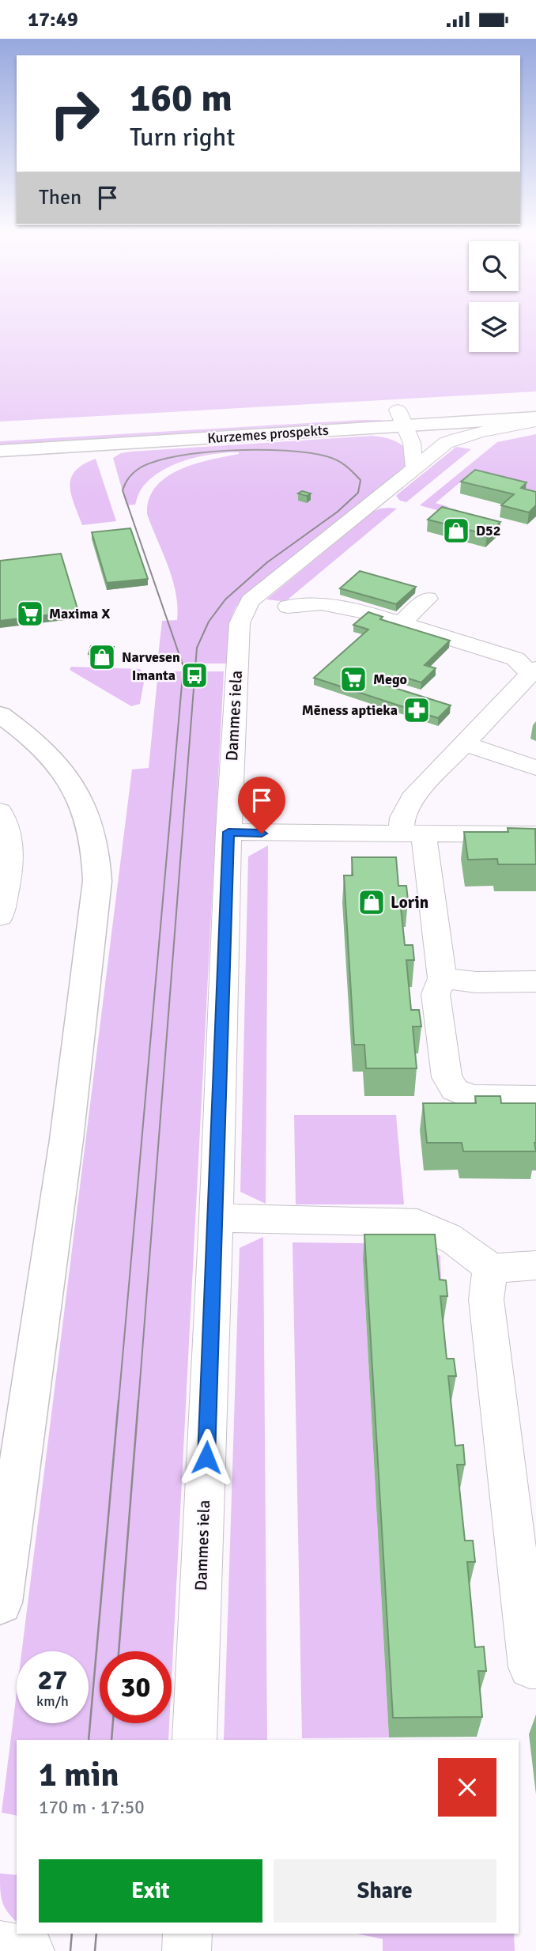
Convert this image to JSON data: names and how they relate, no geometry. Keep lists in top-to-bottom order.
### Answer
{
  "streets": {
    "main road": ["Kurzemes prospekts"],
    "street": ["Dammes iela"]
  },
  "crossings": [
    ["Kurzemes prospekts", "Dammes iela"]
  ],
  "places": {
    "shop": ["D52", "Narvesen", "Lorin"],
    "supermarket": ["Maxima X", "Mego"],
    "bus stop": ["Imanta"],
    "pharmacy": ["Mēness aptieka"]
  },
  "page": {
    "status": "17:49",
    "turn": ["160 m", "Turn right"],
    "then": "Then",
    "speed": "27 km/h",
    "limit": "30",
    "heading": ["1 min", "170 m · 17:50"],
    "buttons": ["Exit", "Share"]
  }
}
